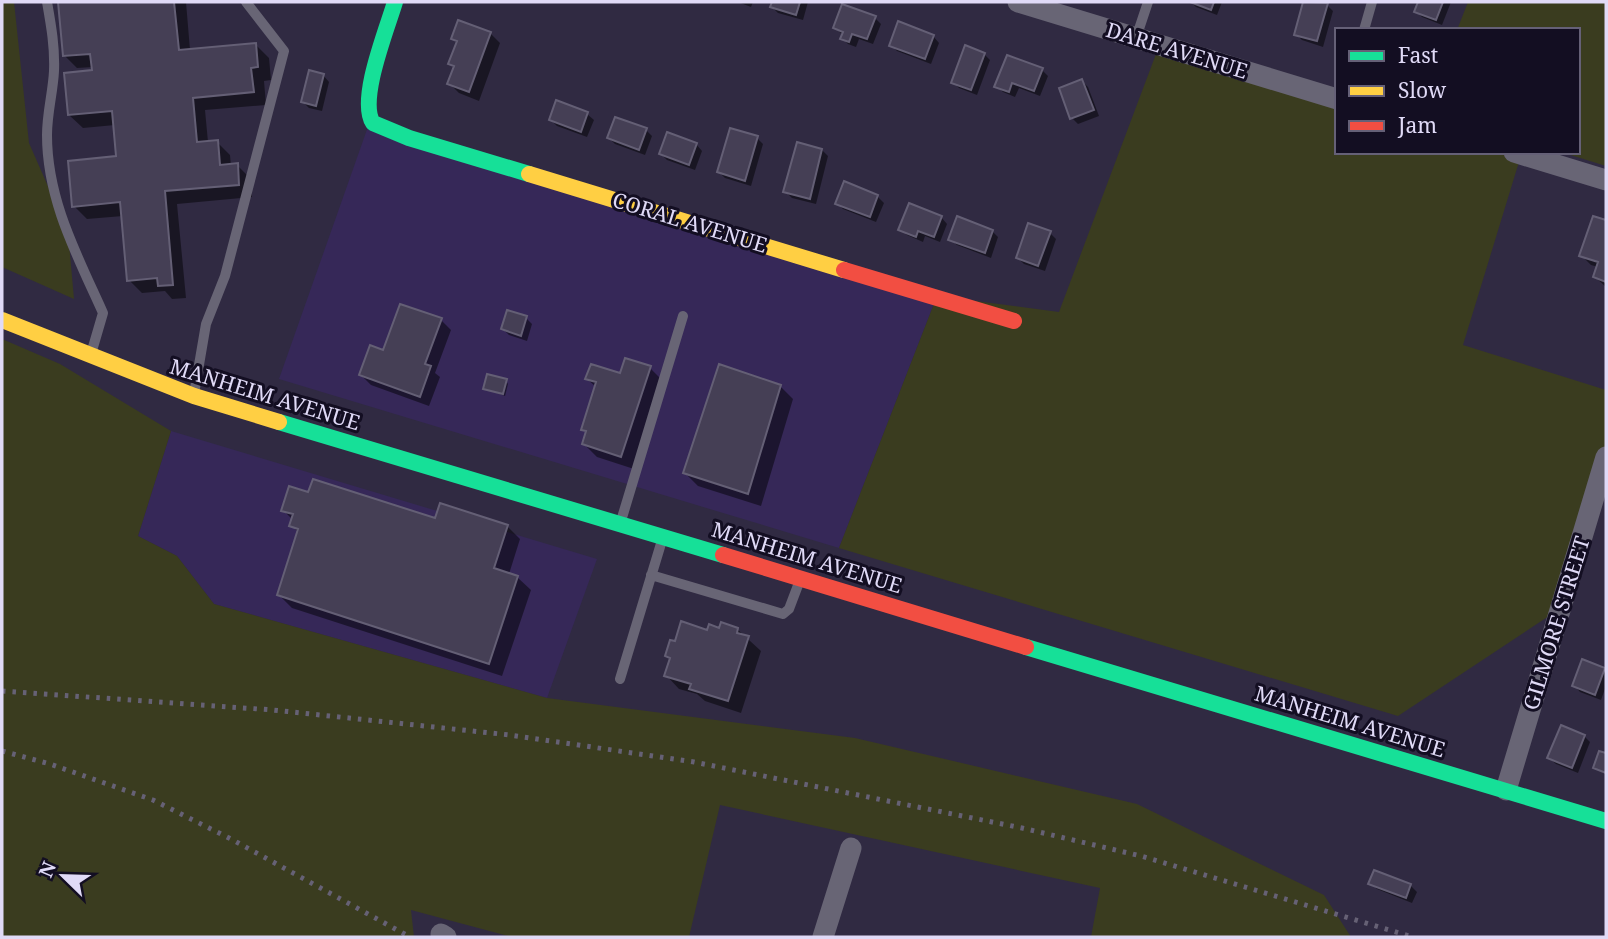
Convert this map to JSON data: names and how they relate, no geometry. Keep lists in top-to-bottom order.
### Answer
{
  "streets": {
    "street": [
      "DARE AVENUE",
      "CORAL AVENUE",
      "MANHEIM AVENUE",
      "GILMORE STREET"
    ]
  },
  "crossings": [
    ["MANHEIM AVENUE", "GILMORE STREET"]
  ],
  "legend": ["Fast", "Slow", "Jam"],
  "north": "top left"
}
